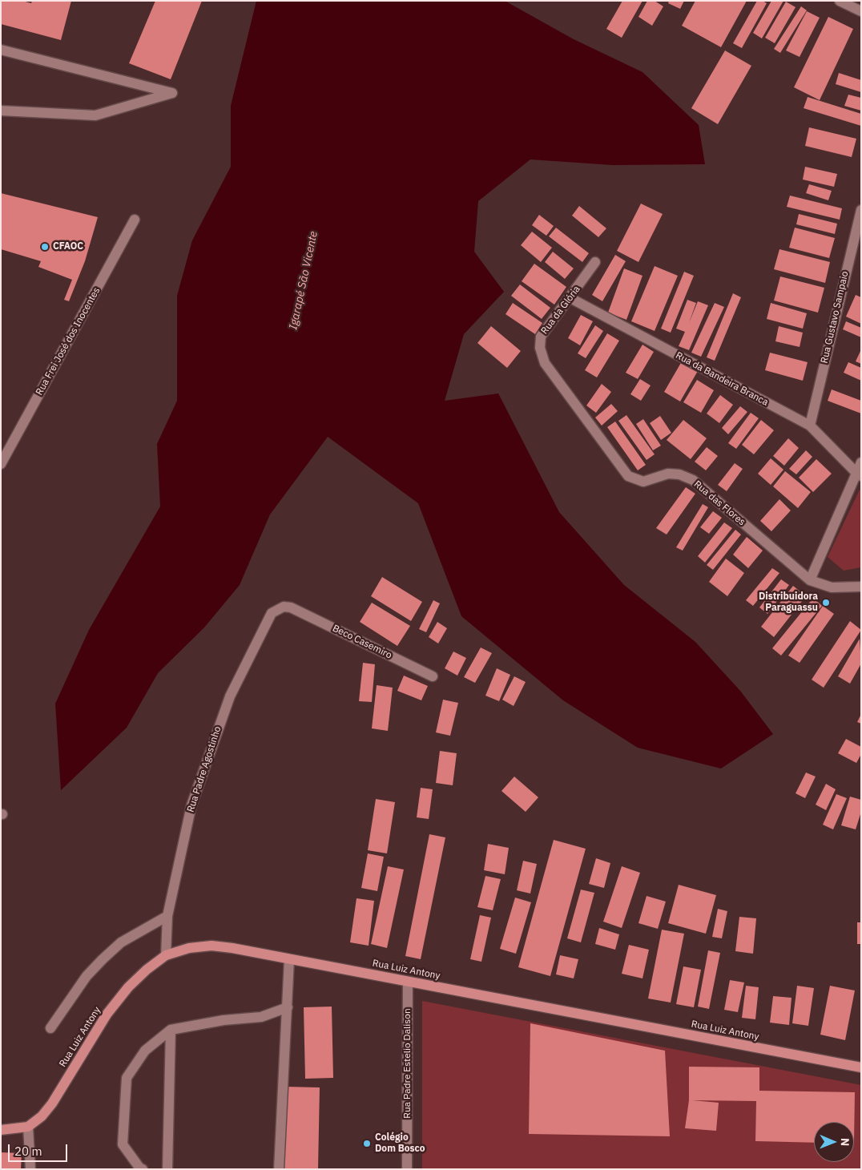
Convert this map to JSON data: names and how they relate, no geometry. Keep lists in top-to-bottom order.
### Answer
{
  "streets": {
    "main road": ["Rua Luiz Antony"],
    "street": [
      "Rua da Glória",
      "Rua Gustavo Sampaio",
      "Rua Frei José dos Inocentes",
      "Rua da Bandeira Branca",
      "Rua das Flores",
      "Beco Casemiro",
      "Rua Padre Agostinho",
      "Rua Padre Estelio Dalison"
    ]
  },
  "crossings": [
    ["Rua da Glória", "Rua da Bandeira Branca"],
    ["Rua da Glória", "Rua das Flores"],
    ["Rua Gustavo Sampaio", "Rua da Bandeira Branca"],
    ["Beco Casemiro", "Rua Padre Agostinho"],
    ["Rua Padre Agostinho", "Rua Luiz Antony"],
    ["Rua Luiz Antony", "Rua Padre Estelio Dalison"]
  ],
  "water": ["Igarapé São Vicente"],
  "places": ["CFAOC", "Distribuidora Paraguassu", "Colégio Dom Bosco"],
  "scale_bar": "20 m",
  "north": "right"
}
